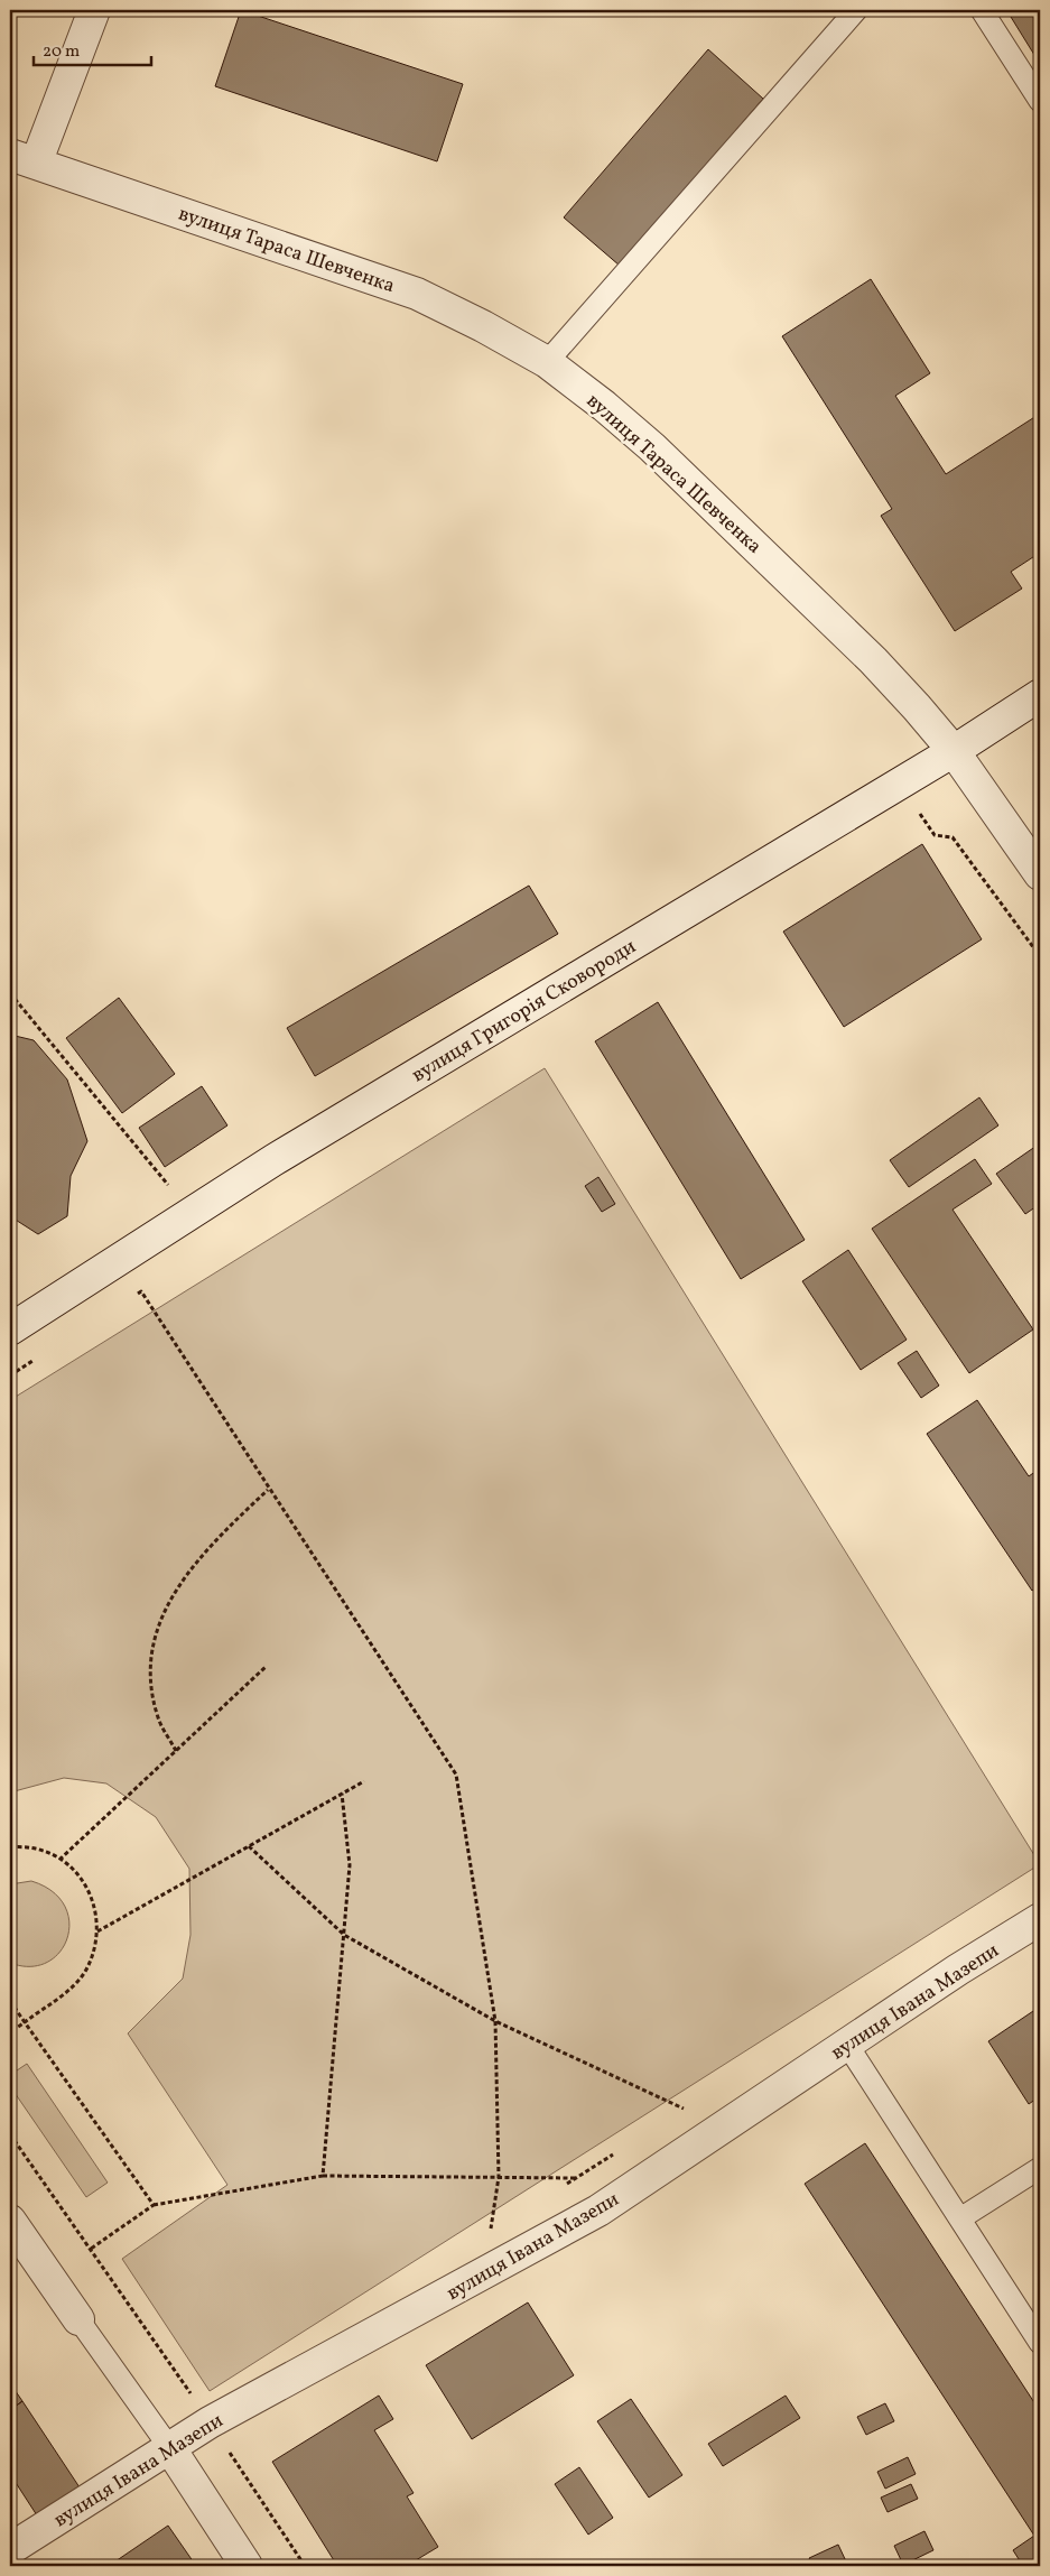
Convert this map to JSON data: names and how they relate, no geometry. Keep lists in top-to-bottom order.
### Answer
{
  "streets": {
    "street": ["вулиця Тараса Шевченка", "вулиця Григорія Сковороди", "вулиця Івана Мазепи"]
  },
  "crossings": [
    ["вулиця Тараса Шевченка", "вулиця Григорія Сковороди"]
  ],
  "scale_bar": "20 m"
}
